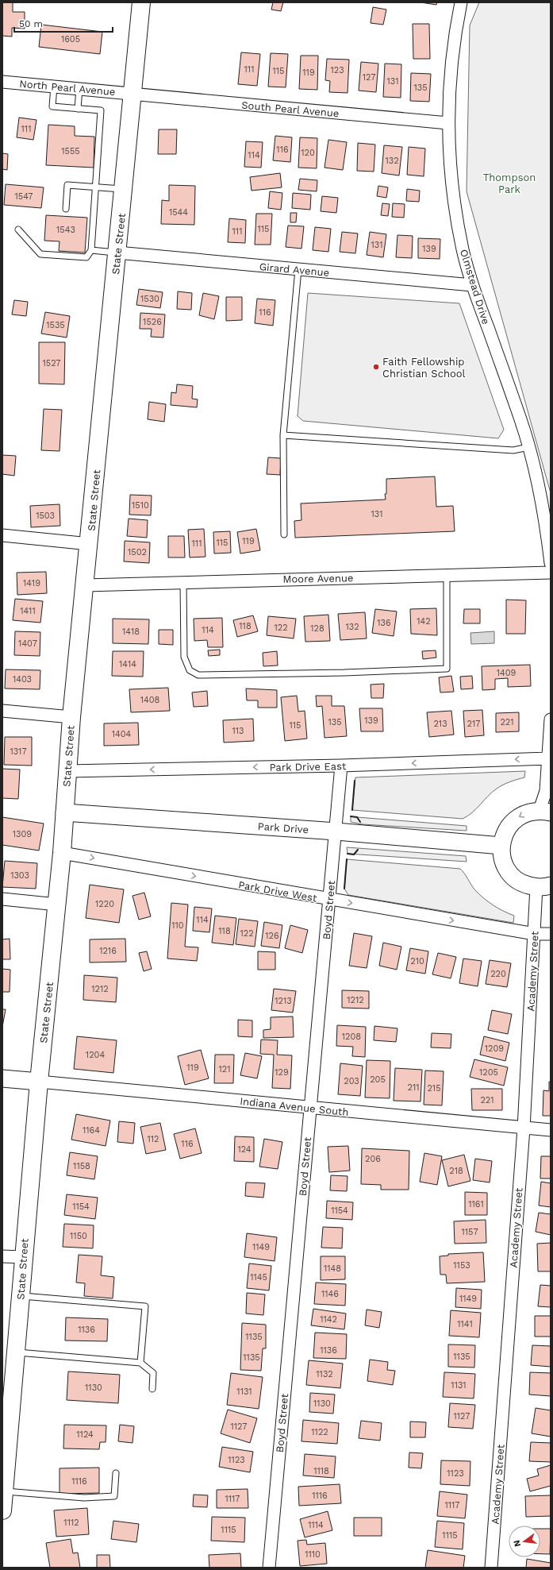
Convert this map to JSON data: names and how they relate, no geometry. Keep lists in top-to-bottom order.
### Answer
{
  "streets": {
    "highway": ["State Street"],
    "street": [
      "North Pearl Avenue",
      "South Pearl Avenue",
      "Girard Avenue",
      "Olmstead Drive",
      "Moore Avenue",
      "Park Drive East",
      "Park Drive",
      "Park Drive West",
      "Boyd Street",
      "Academy Street",
      "Indiana Avenue South"
    ]
  },
  "crossings": [
    ["North Pearl Avenue", "South Pearl Avenue"],
    ["North Pearl Avenue", "State Street"],
    ["South Pearl Avenue", "State Street"],
    ["South Pearl Avenue", "Olmstead Drive"],
    ["State Street", "Girard Avenue"],
    ["State Street", "Moore Avenue"],
    ["State Street", "Park Drive East"],
    ["State Street", "Park Drive"],
    ["State Street", "Park Drive West"],
    ["State Street", "Indiana Avenue South"],
    ["Girard Avenue", "Olmstead Drive"],
    ["Park Drive East", "Boyd Street"],
    ["Park Drive", "Boyd Street"],
    ["Park Drive West", "Boyd Street"],
    ["Park Drive West", "Academy Street"],
    ["Boyd Street", "Indiana Avenue South"],
    ["Academy Street", "Indiana Avenue South"]
  ],
  "one_way": ["Park Drive East", "Park Drive West"],
  "parks": ["Thompson Park"],
  "places": ["Faith Fellowship Christian School"],
  "house_numbers": [
    "1605",
    "111",
    "123",
    "115",
    "119",
    "127",
    "131",
    "135",
    "111",
    "116",
    "1555",
    "120",
    "114",
    "132",
    "1547",
    "1544",
    "115",
    "1543",
    "111",
    "131",
    "139",
    "1530",
    "116",
    "1526",
    "1535",
    "1527",
    "1510",
    "131",
    "1503",
    "119",
    "115",
    "111",
    "1502",
    "1419",
    "1411",
    "142",
    "136",
    "118",
    "132",
    "122",
    "128",
    "114",
    "1418",
    "1407",
    "1414",
    "1409",
    "1403",
    "1408",
    "139",
    "135",
    "221",
    "213",
    "217",
    "115",
    "113",
    "1404",
    "1317",
    "1309",
    "1303",
    "1220",
    "114",
    "110",
    "118",
    "122",
    "126",
    "1216",
    "210",
    "220",
    "1212",
    "1212",
    "1213",
    "1208",
    "1209",
    "1204",
    "119",
    "121",
    "129",
    "1205",
    "205",
    "203",
    "211",
    "215",
    "221",
    "1164",
    "112",
    "116",
    "124",
    "206",
    "1158",
    "218",
    "1161",
    "1154",
    "1154",
    "1157",
    "1150",
    "1149",
    "1153",
    "1148",
    "1145",
    "1146",
    "1149",
    "1142",
    "1141",
    "1136",
    "1135",
    "1136",
    "1135",
    "1135",
    "1132",
    "1131",
    "1130",
    "1131",
    "1130",
    "1127",
    "1127",
    "1122",
    "1124",
    "1123",
    "1118",
    "1123",
    "1116",
    "1116",
    "1117",
    "1117",
    "1112",
    "1114",
    "1115",
    "1115",
    "1110"
  ],
  "scale_bar": "50 m",
  "north": "left"
}
